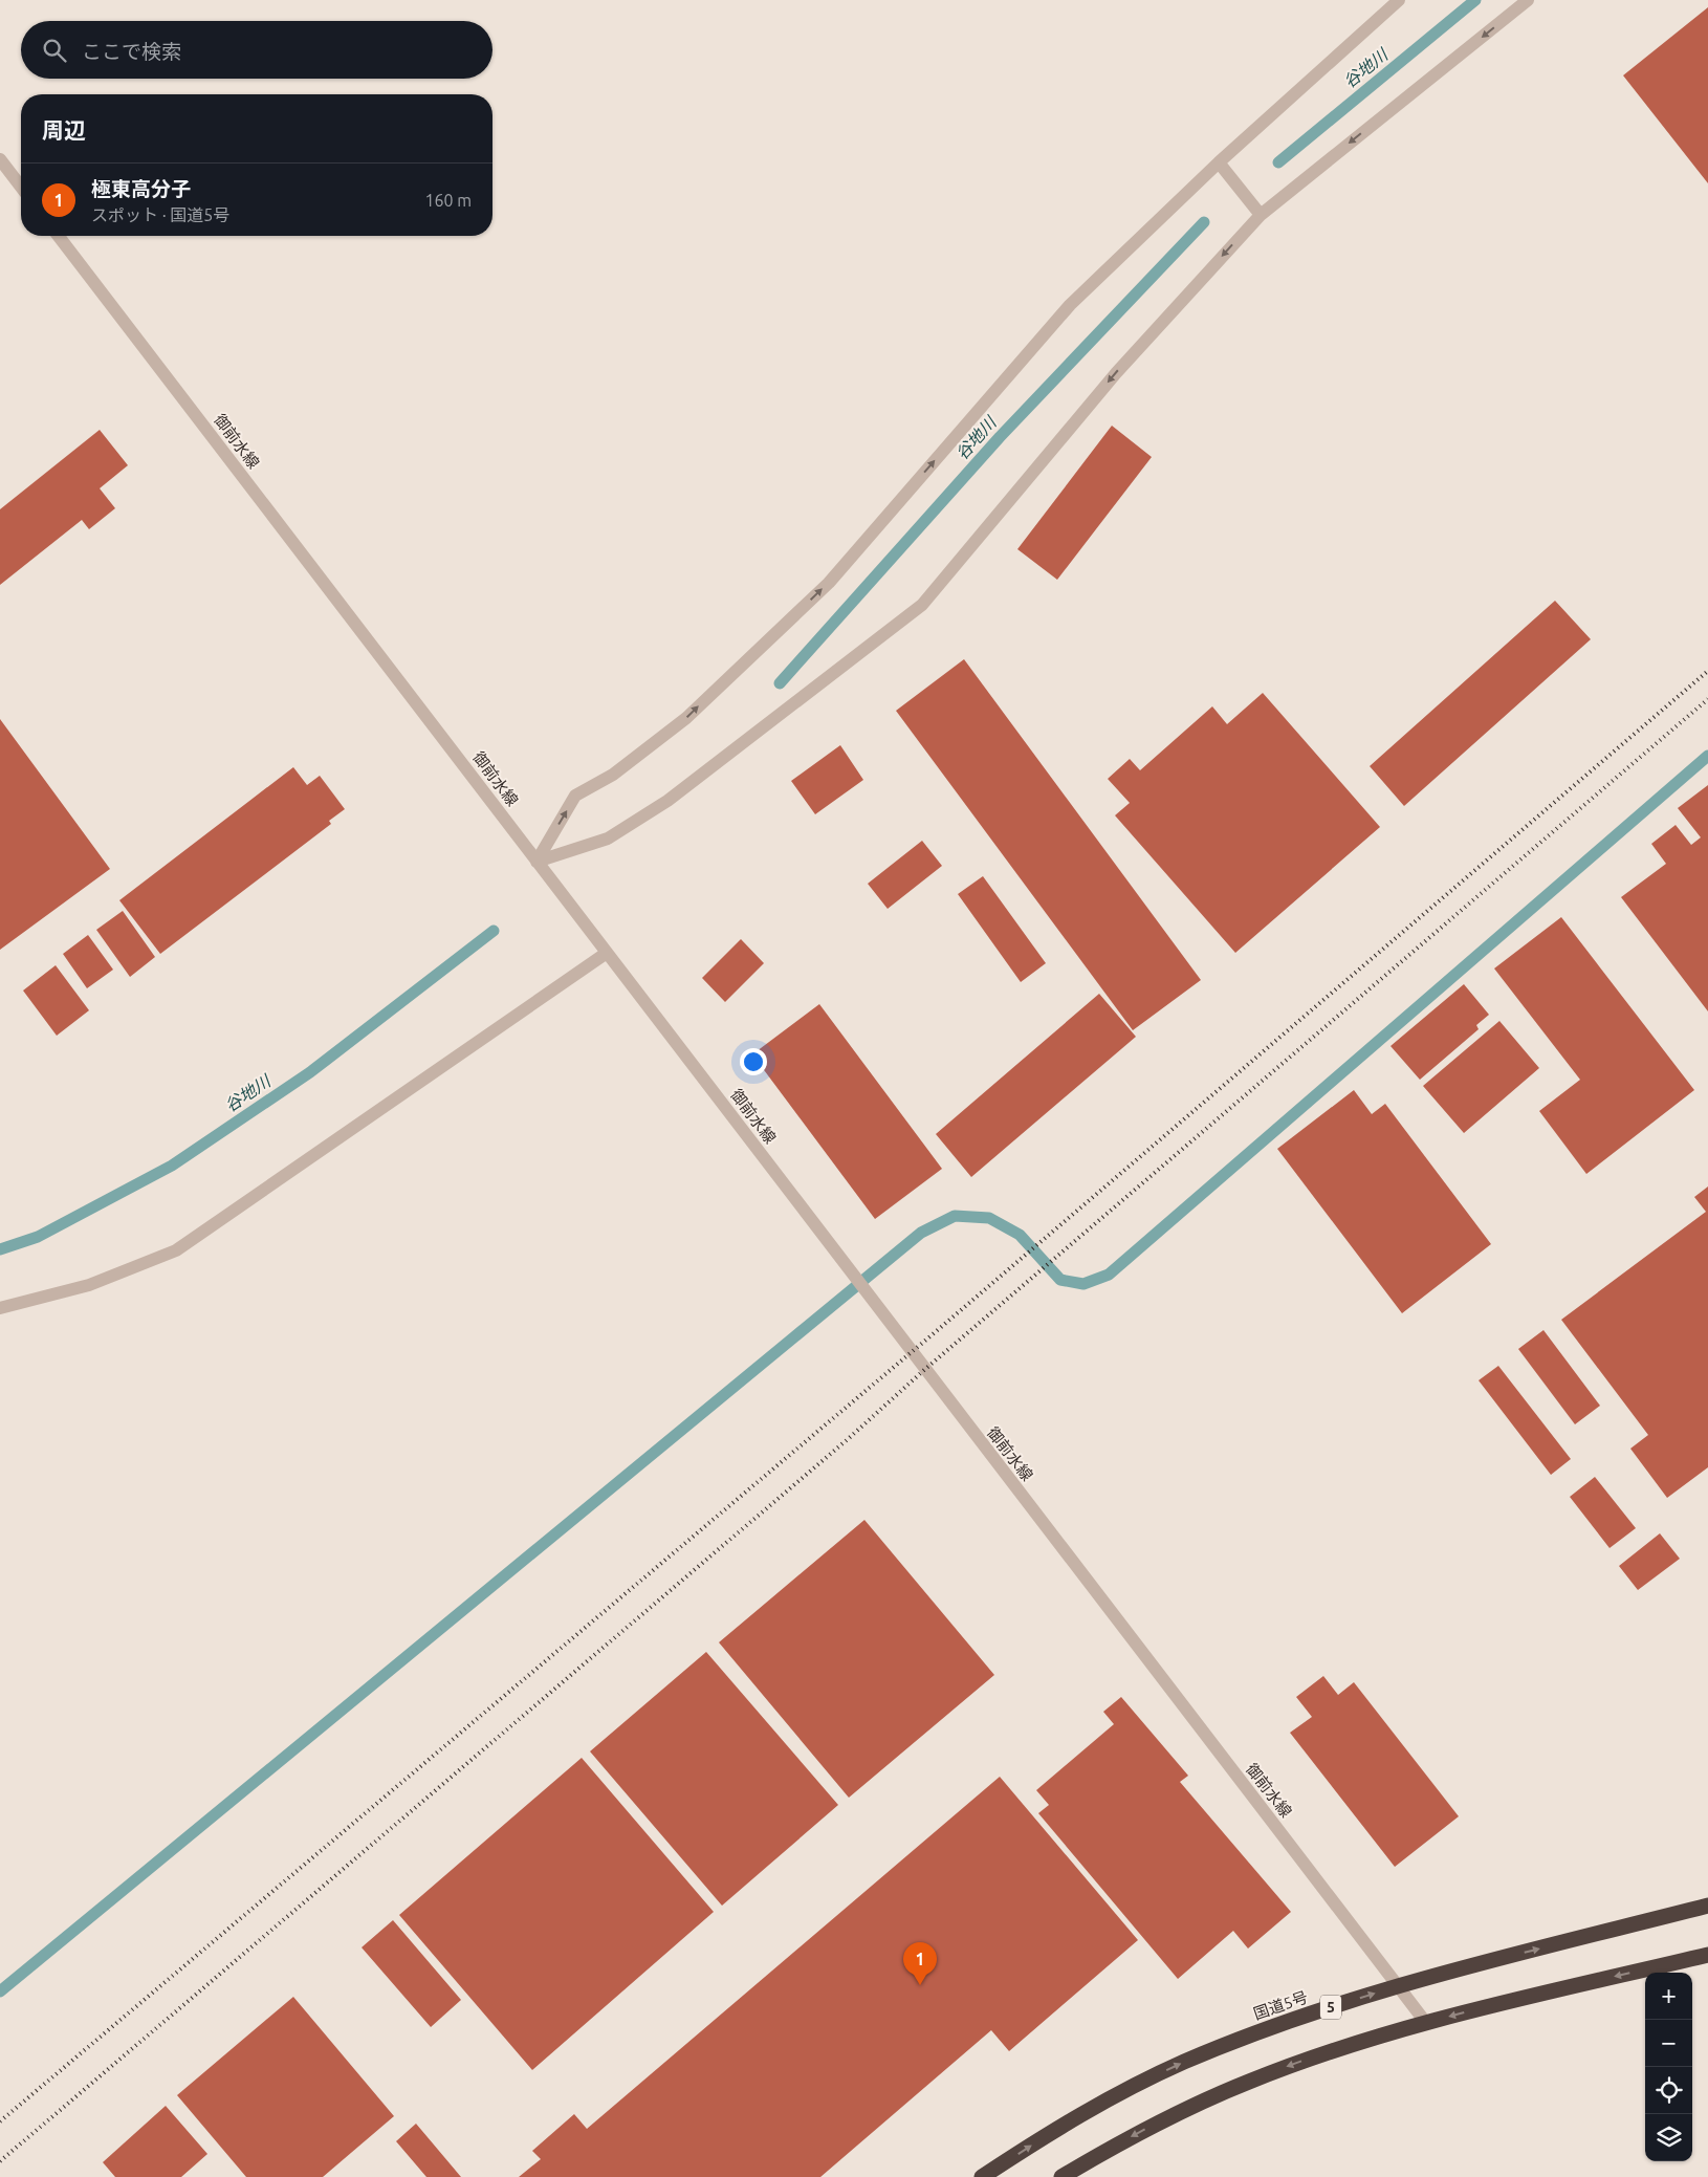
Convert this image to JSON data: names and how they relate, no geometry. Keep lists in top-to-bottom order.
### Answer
{
  "streets": {
    "highway": ["国道5号", "5"],
    "street": ["御前水線"]
  },
  "crossings": [
    ["御前水線", "国道5号"]
  ],
  "water": ["谷地川"],
  "page": {
    "search": "ここで検索",
    "heading": "周辺",
    "list": [
      {
        "mark": "1",
        "name": "極東高分子",
        "note": "スポット · 国道5号",
        "value": "160 m"
      }
    ],
    "pins": "1",
    "map_buttons": ["+", "−"]
  }
}
